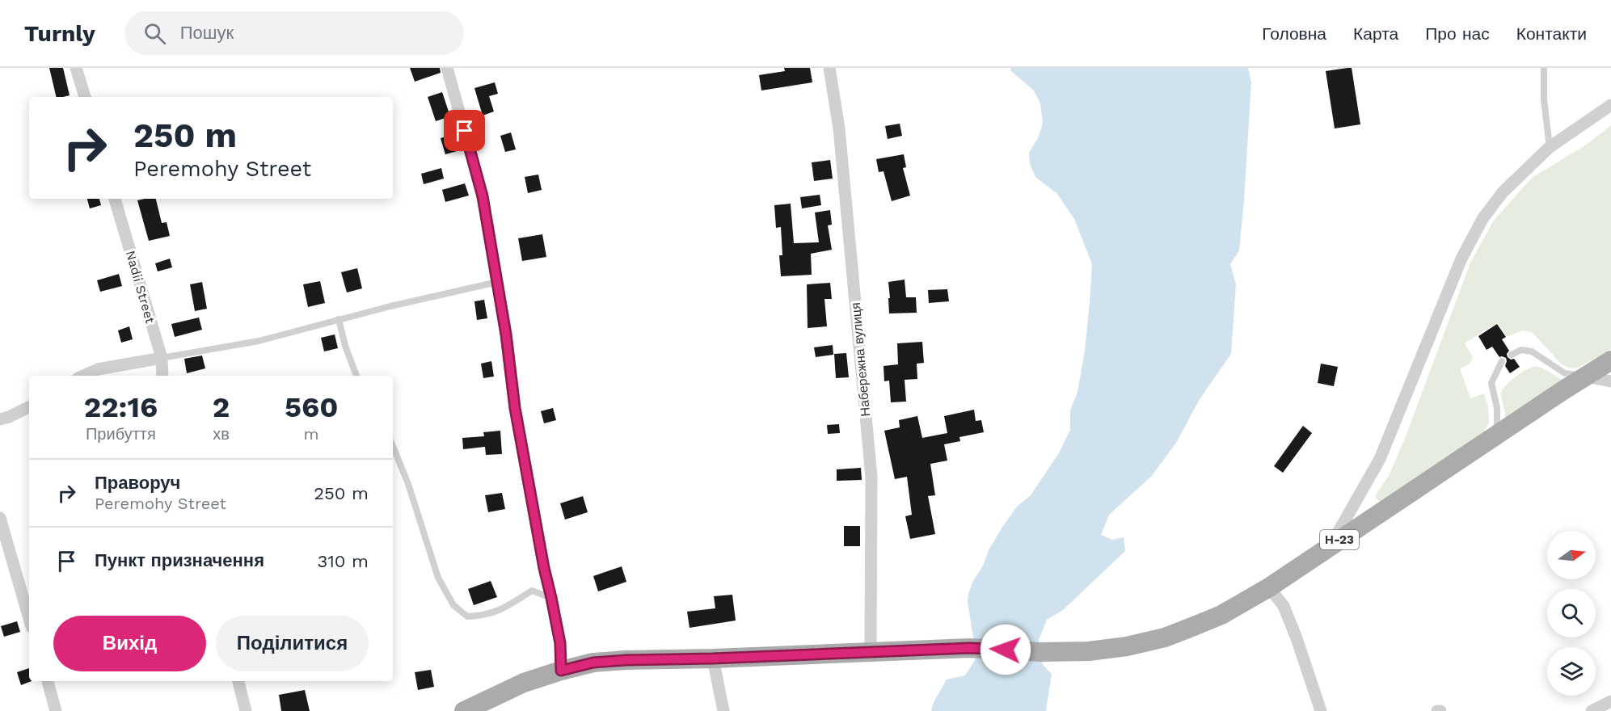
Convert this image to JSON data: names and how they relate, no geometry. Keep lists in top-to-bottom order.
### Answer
{
  "streets": {
    "main road": ["Н-23"],
    "street": ["Nadii Street", "Набережна вулиця"]
  },
  "crossings": [
    ["Набережна вулиця", "Н-23"]
  ],
  "north": "right",
  "page": {
    "header": "Turnly",
    "search": "Пошук",
    "nav": [
      "Головна",
      "Карта",
      "Про нас",
      "Контакти"
    ],
    "turn": ["250 m", "Peremohy Street"],
    "eta": [
      "22:16",
      "Прибуття",
      "2",
      "хв",
      "560",
      "m"
    ],
    "list": [
      {
        "name": "Праворуч",
        "note": "Peremohy Street",
        "value": "250 m"
      },
      {
        "name": "Пункт призначення",
        "value": "310 m"
      }
    ],
    "buttons": ["Вихід", "Поділитися"]
  }
}
